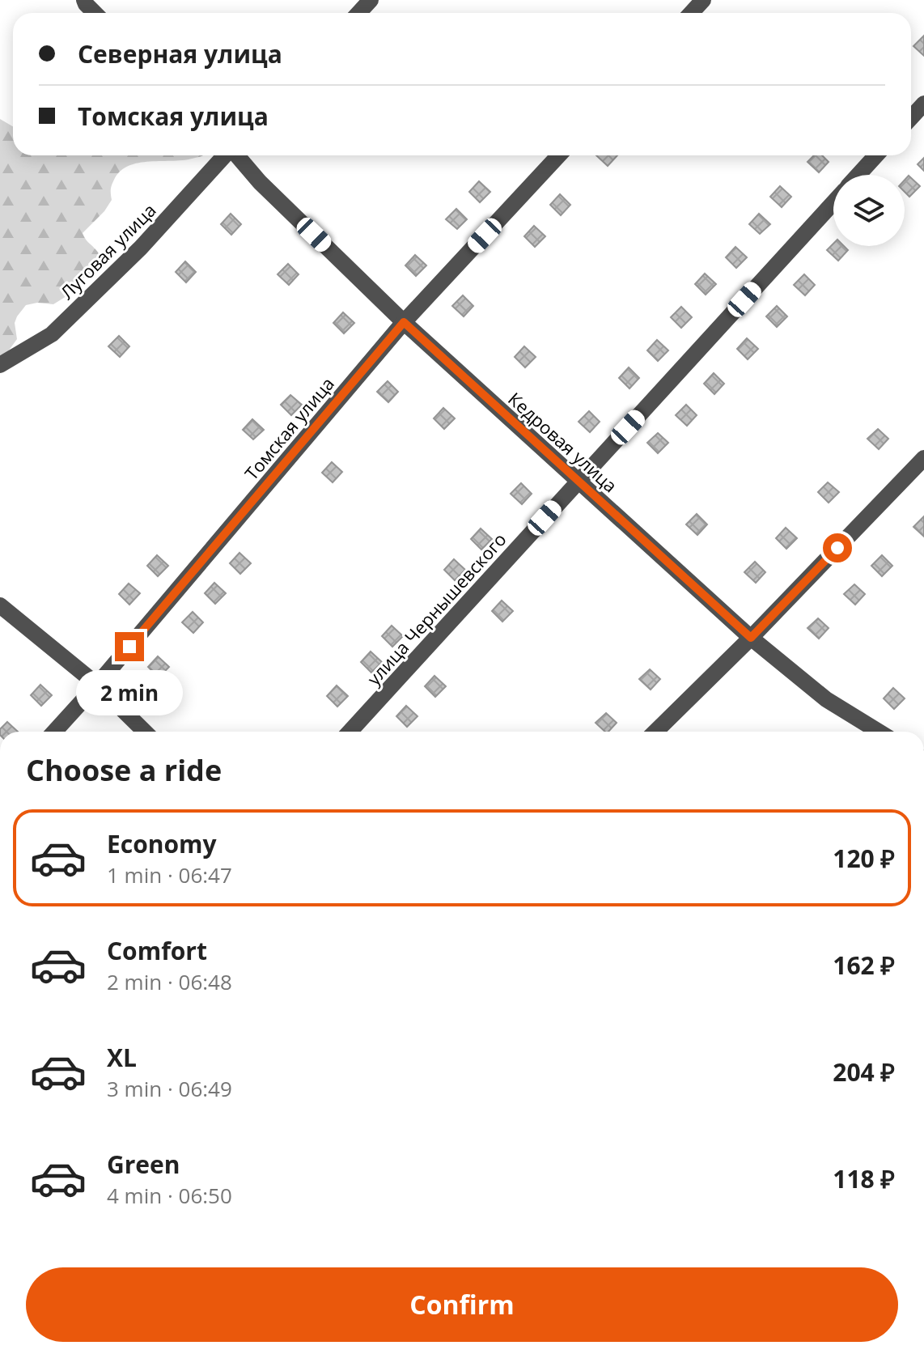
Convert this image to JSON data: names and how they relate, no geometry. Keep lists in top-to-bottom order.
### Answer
{
  "streets": {
    "street": [
      "Луговая улица",
      "Томская улица",
      "Кедровая улица",
      "улица Чернышевского"
    ]
  },
  "crossings": [
    ["Томская улица", "Кедровая улица"],
    ["Кедровая улица", "улица Чернышевского"]
  ],
  "page": {
    "banner": ["Северная улица", "Томская улица"],
    "bubble": "2 min",
    "heading": "Choose a ride",
    "list": [
      {
        "name": "Economy",
        "note": "1 min · 06:47",
        "value": "120 ₽"
      },
      {
        "name": "Comfort",
        "note": "2 min · 06:48",
        "value": "162 ₽"
      },
      {
        "name": "XL",
        "note": "3 min · 06:49",
        "value": "204 ₽"
      },
      {
        "name": "Green",
        "note": "4 min · 06:50",
        "value": "118 ₽"
      }
    ],
    "buttons": "Confirm"
  }
}
